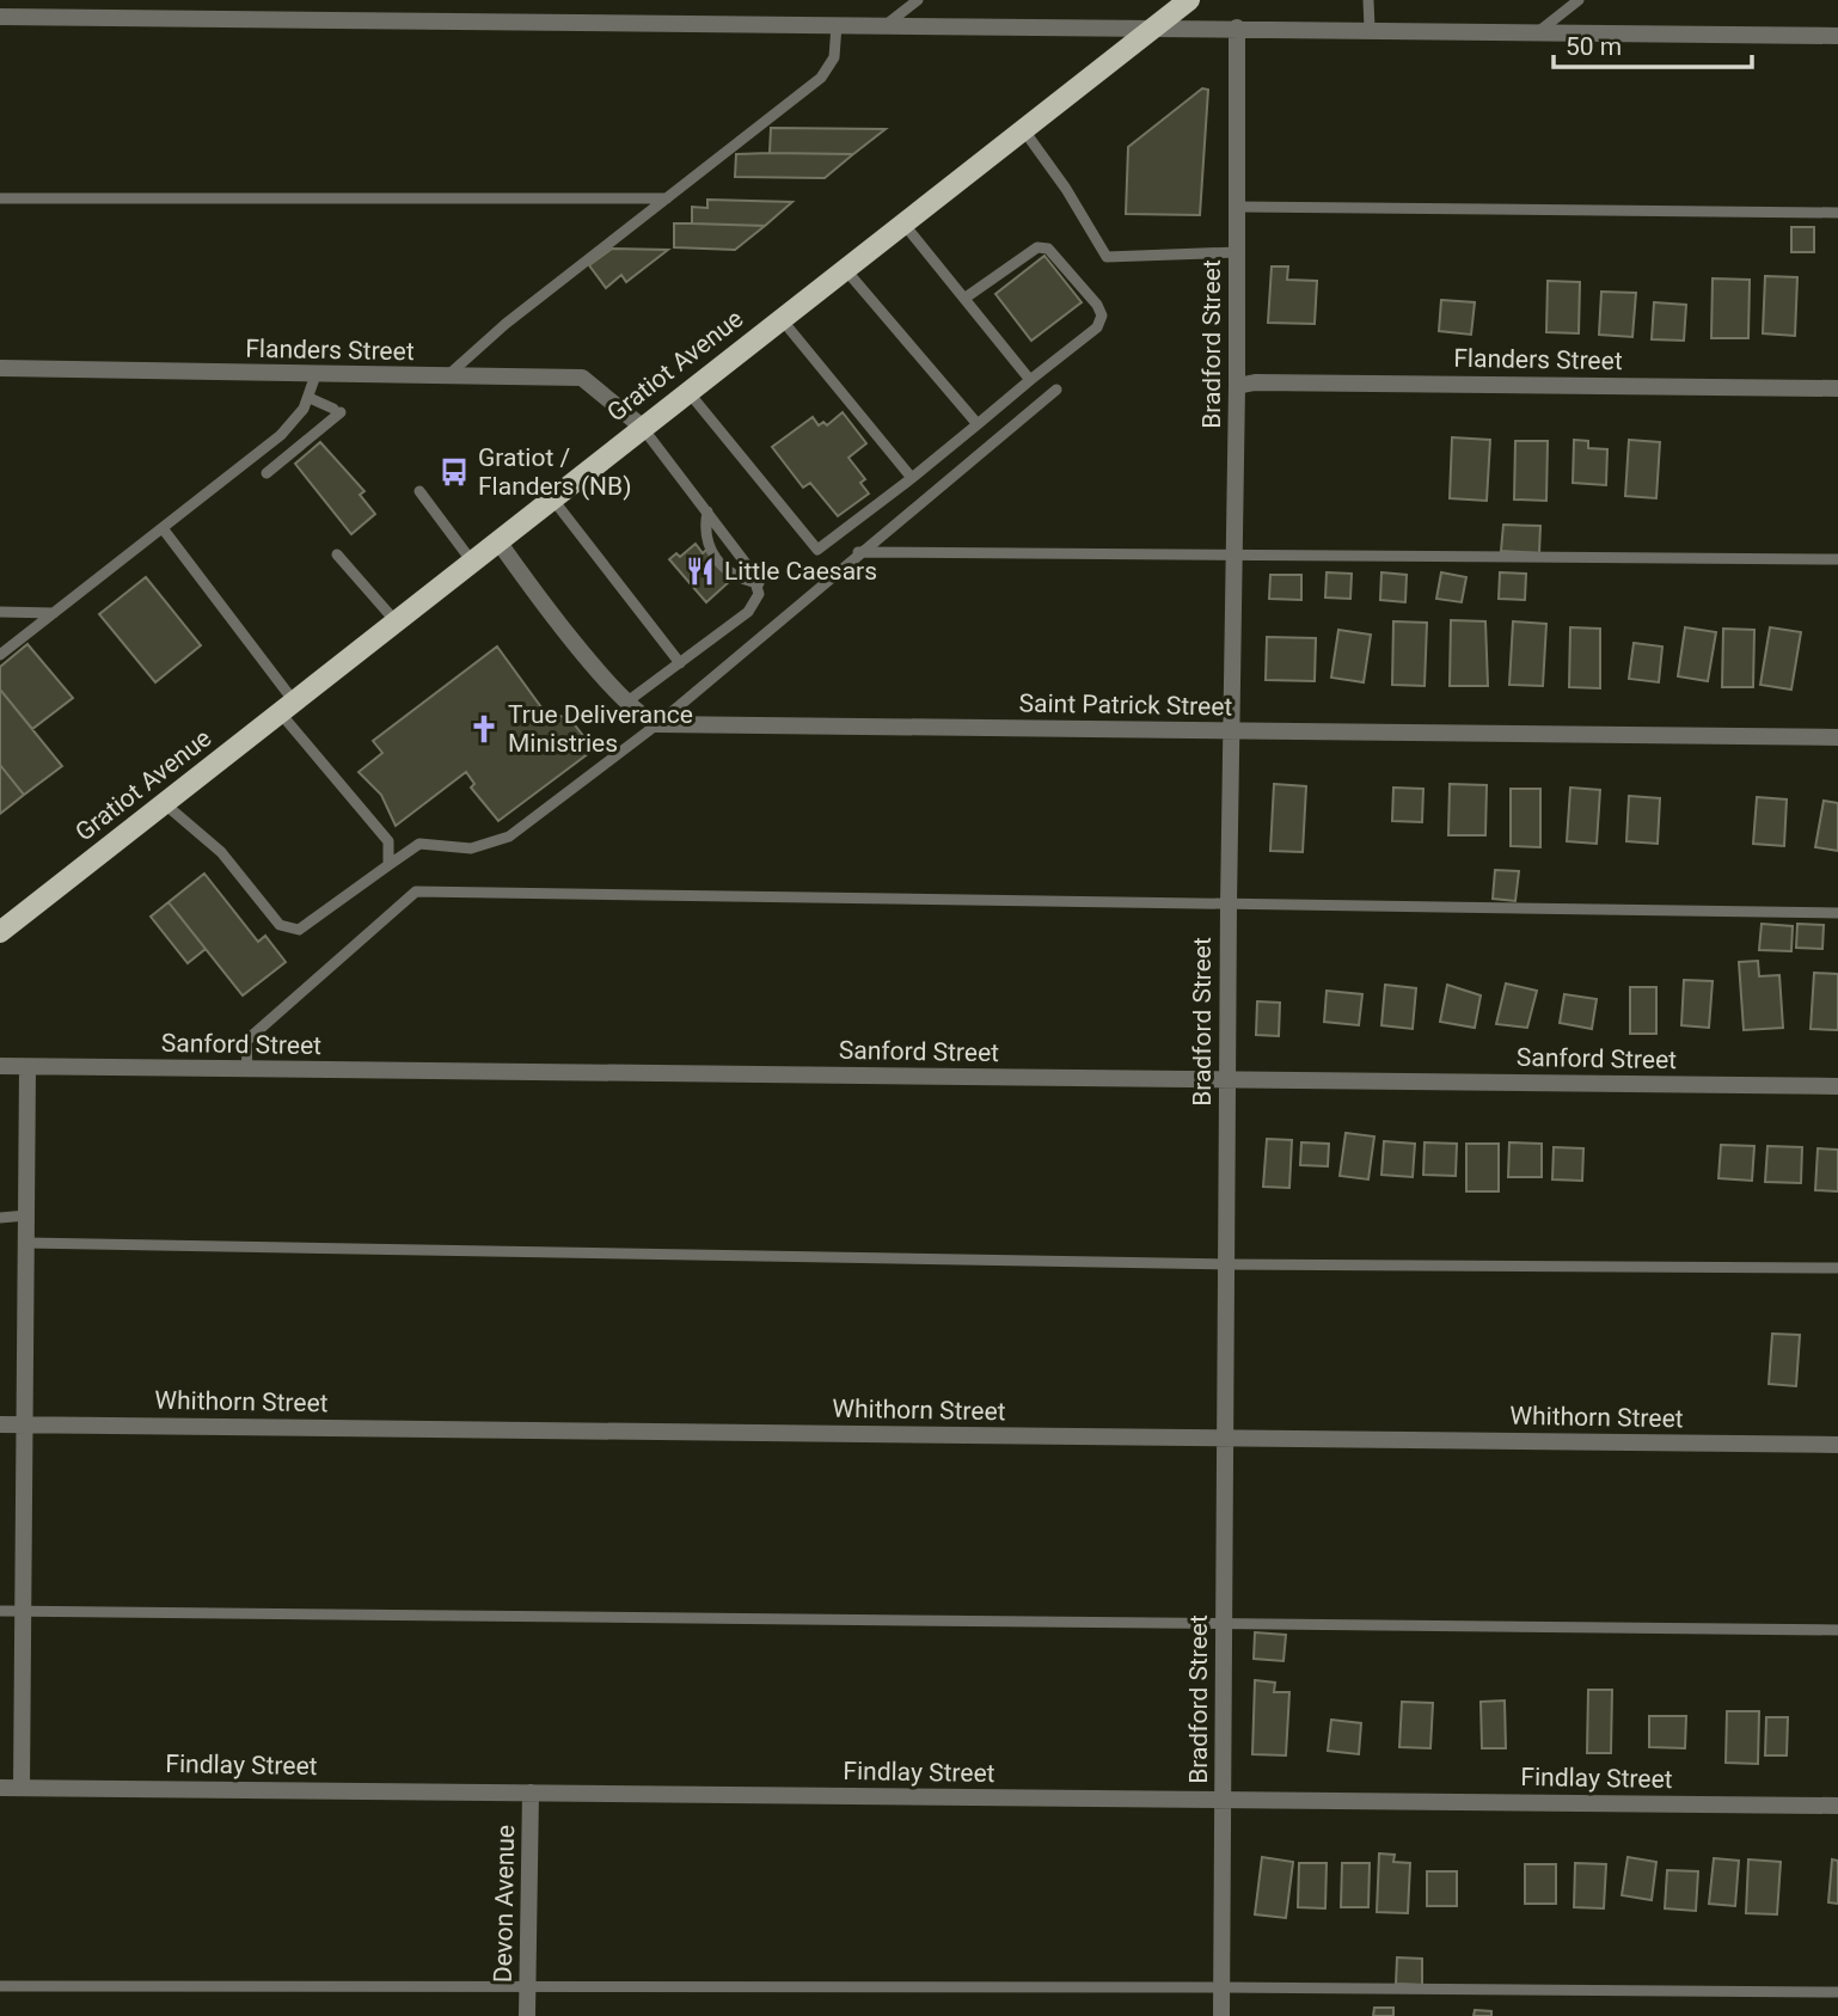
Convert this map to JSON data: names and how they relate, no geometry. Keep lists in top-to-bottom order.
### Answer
{
  "streets": {
    "main road": ["Gratiot Avenue"],
    "street": [
      "Bradford Street",
      "Flanders Street",
      "Saint Patrick Street",
      "Sanford Street",
      "Whithorn Street",
      "Findlay Street",
      "Devon Avenue"
    ]
  },
  "crossings": [
    ["Bradford Street", "Flanders Street"],
    ["Bradford Street", "Saint Patrick Street"],
    ["Bradford Street", "Sanford Street"],
    ["Bradford Street", "Whithorn Street"],
    ["Bradford Street", "Findlay Street"],
    ["Flanders Street", "Gratiot Avenue"],
    ["Findlay Street", "Devon Avenue"]
  ],
  "places": {
    "bus stop": ["Gratiot / Flanders (NB)"],
    "restaurant": ["Little Caesars"],
    "church": ["True Deliverance Ministries"]
  },
  "scale_bar": "50 m"
}
